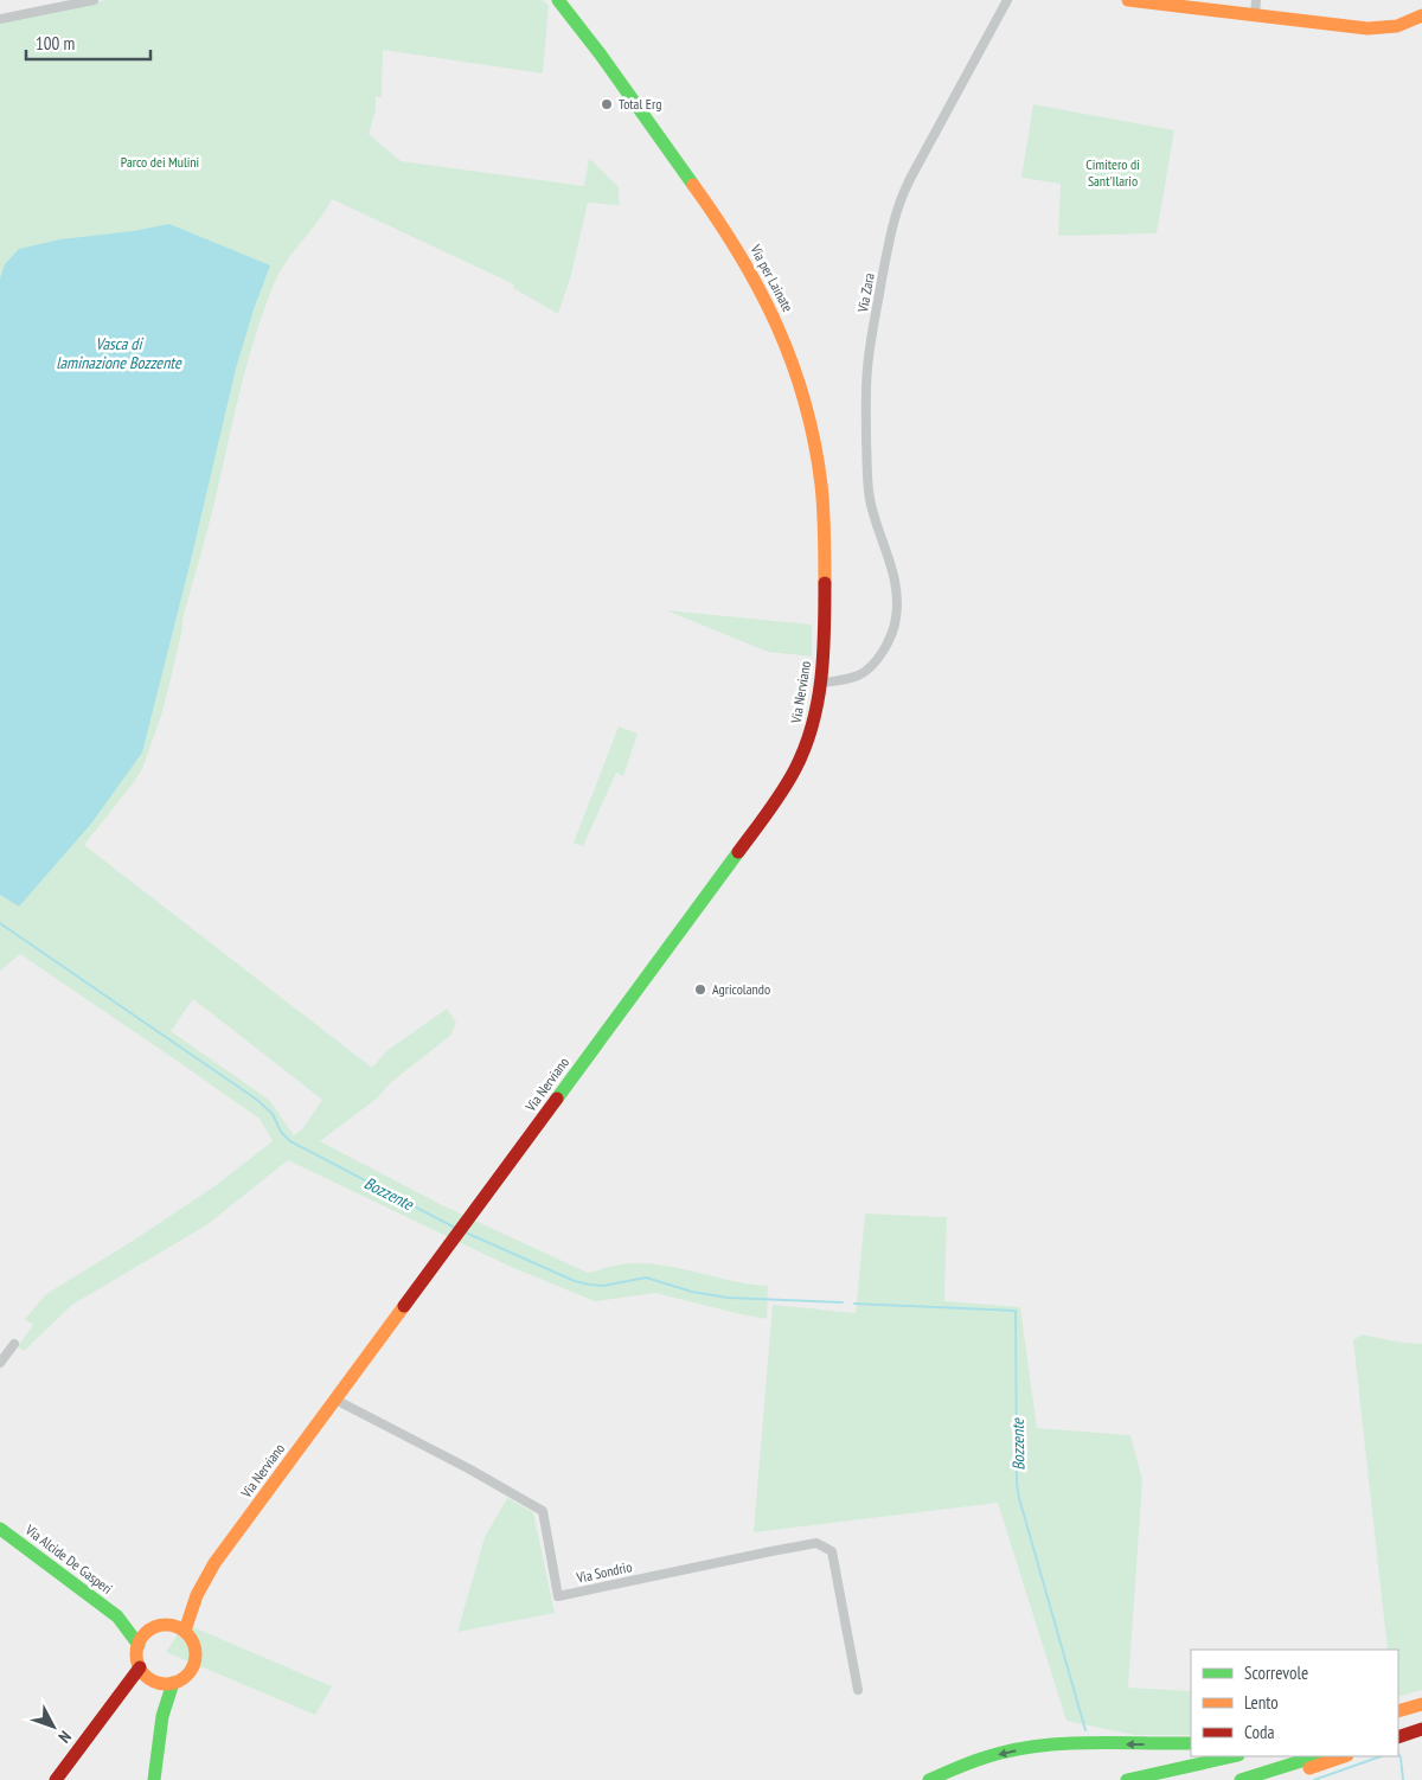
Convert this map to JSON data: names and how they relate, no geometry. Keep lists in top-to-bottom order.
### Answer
{
  "streets": {
    "main road": ["Via per Lainate", "Via Nerviano", "Via Alcide De Gasperi"],
    "street": ["Via Zara", "Via Sondrio"]
  },
  "crossings": [
    ["Via per Lainate", "Via Nerviano"],
    ["Via Zara", "Via Nerviano"],
    ["Via Nerviano", "Via Alcide De Gasperi"],
    ["Via Nerviano", "Via Sondrio"]
  ],
  "water": ["Vasca di laminazione Bozzente", "Bozzente"],
  "parks": ["Parco dei Mulini", "Cimitero di Sant'Ilario"],
  "places": ["Total Erg", "Agricolando"],
  "legend": ["Scorrevole", "Lento", "Coda"],
  "scale_bar": "100 m",
  "north": "bottom right"
}
